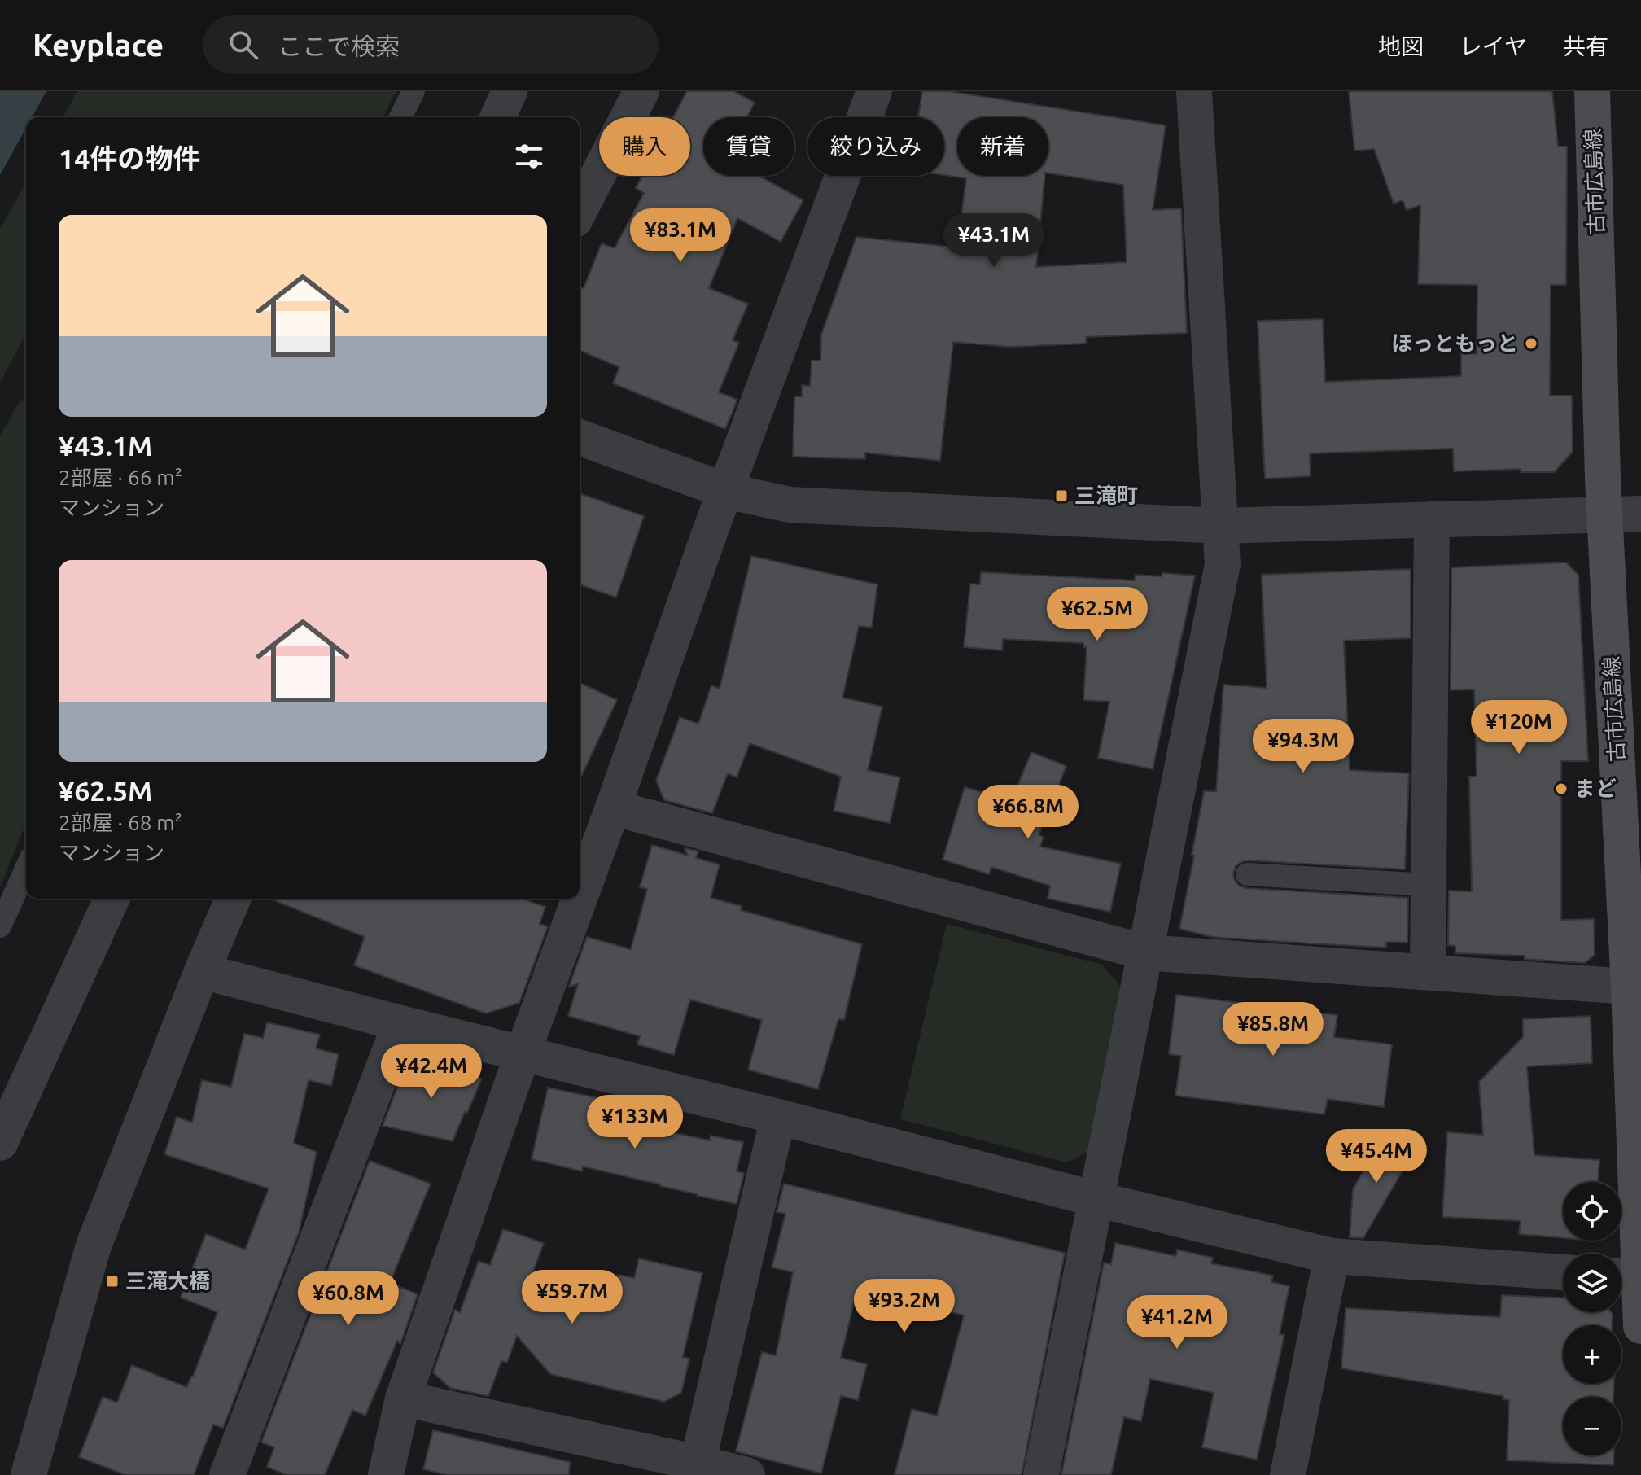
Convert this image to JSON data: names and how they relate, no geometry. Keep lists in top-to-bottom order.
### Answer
{
  "streets": {
    "main road": ["古市広島線"]
  },
  "places": {
    "other": ["ほっともっと", "まど"],
    "transit": ["三滝町", "三滝大橋"]
  },
  "page": {
    "header": "Keyplace",
    "search": "ここで検索",
    "nav": ["地図", "レイヤ", "共有"],
    "chip": [
      "購入",
      "賃貸",
      "絞り込み",
      "新着"
    ],
    "heading": "14件の物件",
    "list": [
      {
        "name": "¥43.1M",
        "note": "2部屋 · 66 m² · マンション"
      },
      {
        "name": "¥62.5M",
        "note": "2部屋 · 68 m² · マンション"
      }
    ],
    "price": [
      "¥83.1M",
      "¥43.1M",
      "¥62.5M",
      "¥120M",
      "¥94.3M",
      "¥66.8M",
      "¥85.8M",
      "¥42.4M",
      "¥133M",
      "¥45.4M",
      "¥59.7M",
      "¥60.8M",
      "¥93.2M",
      "¥41.2M"
    ],
    "map_buttons": ["+", "−"]
  }
}
